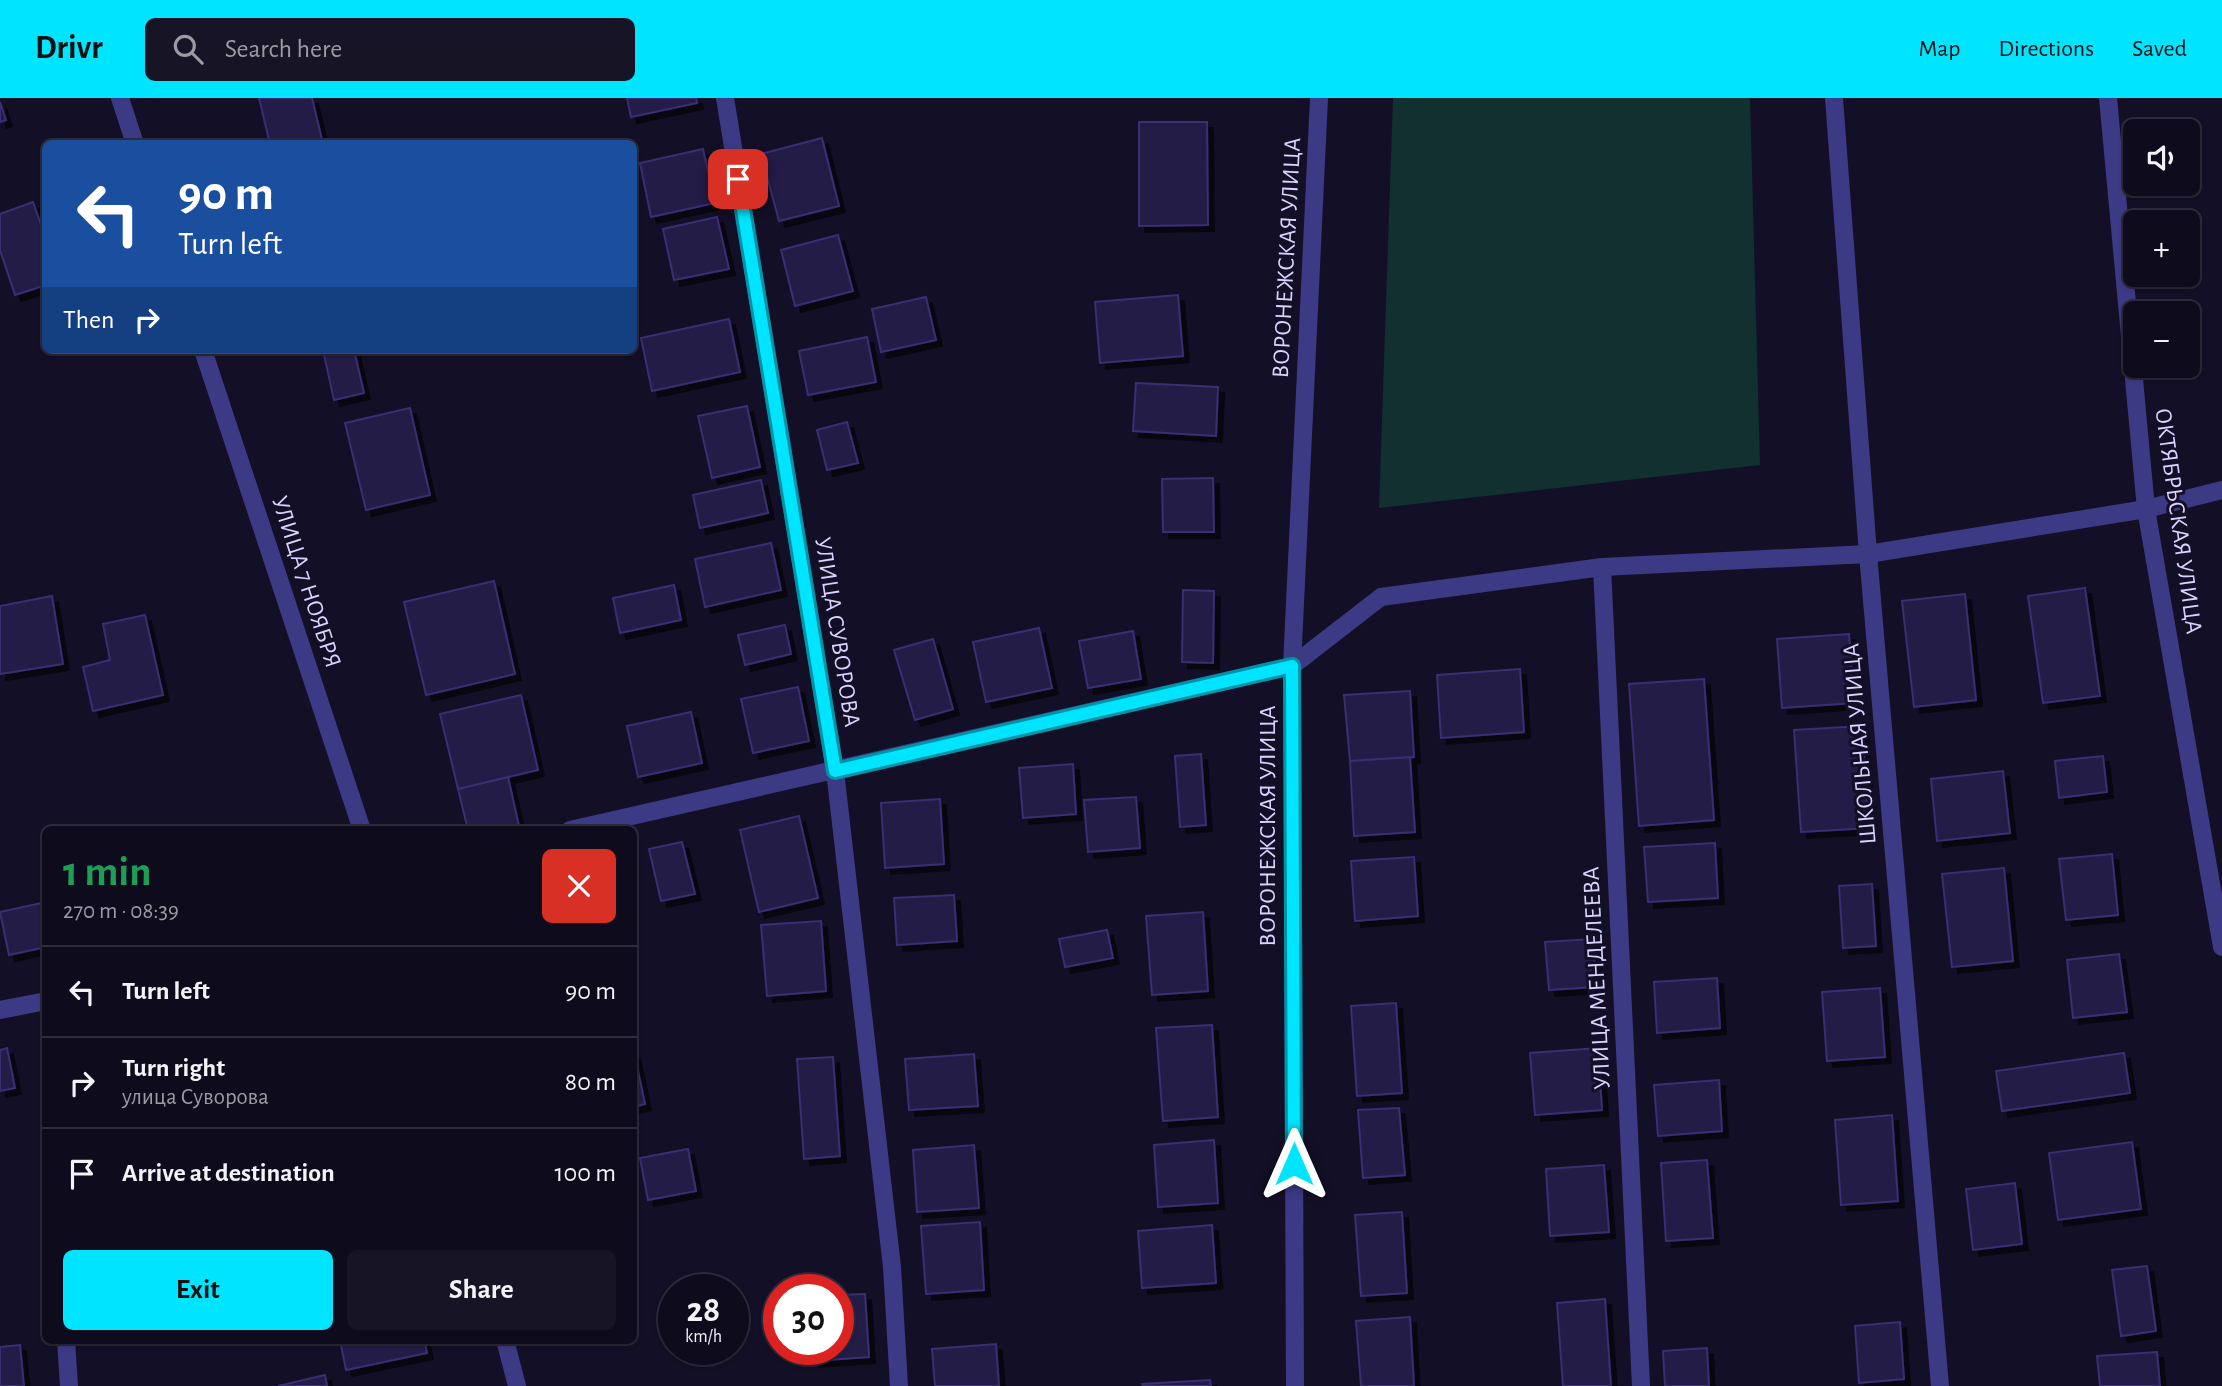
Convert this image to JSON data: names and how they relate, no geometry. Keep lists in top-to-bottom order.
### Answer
{
  "streets": {
    "street": [
      "ВОРОНЕЖСКАЯ УЛИЦА",
      "ОКТЯБРЬСКАЯ УЛИЦА",
      "УЛИЦА 7 НОЯБРЯ",
      "УЛИЦА СУВОРОВА",
      "ШКОЛЬНАЯ УЛИЦА",
      "УЛИЦА МЕНДЕЛЕЕВА"
    ]
  },
  "page": {
    "header": "Drivr",
    "search": "Search here",
    "nav": ["Map", "Directions", "Saved"],
    "map_buttons": ["+", "−"],
    "turn": ["90 m", "Turn left"],
    "then": "Then",
    "heading": ["1 min", "270 m · 08:39"],
    "list": [
      {
        "name": "Turn left",
        "value": "90 m"
      },
      {
        "name": "Turn right",
        "note": "улица Суворова",
        "value": "80 m"
      },
      {
        "name": "Arrive at destination",
        "value": "100 m"
      }
    ],
    "buttons": ["Exit", "Share"],
    "speed": "28 km/h",
    "limit": "30"
  }
}
